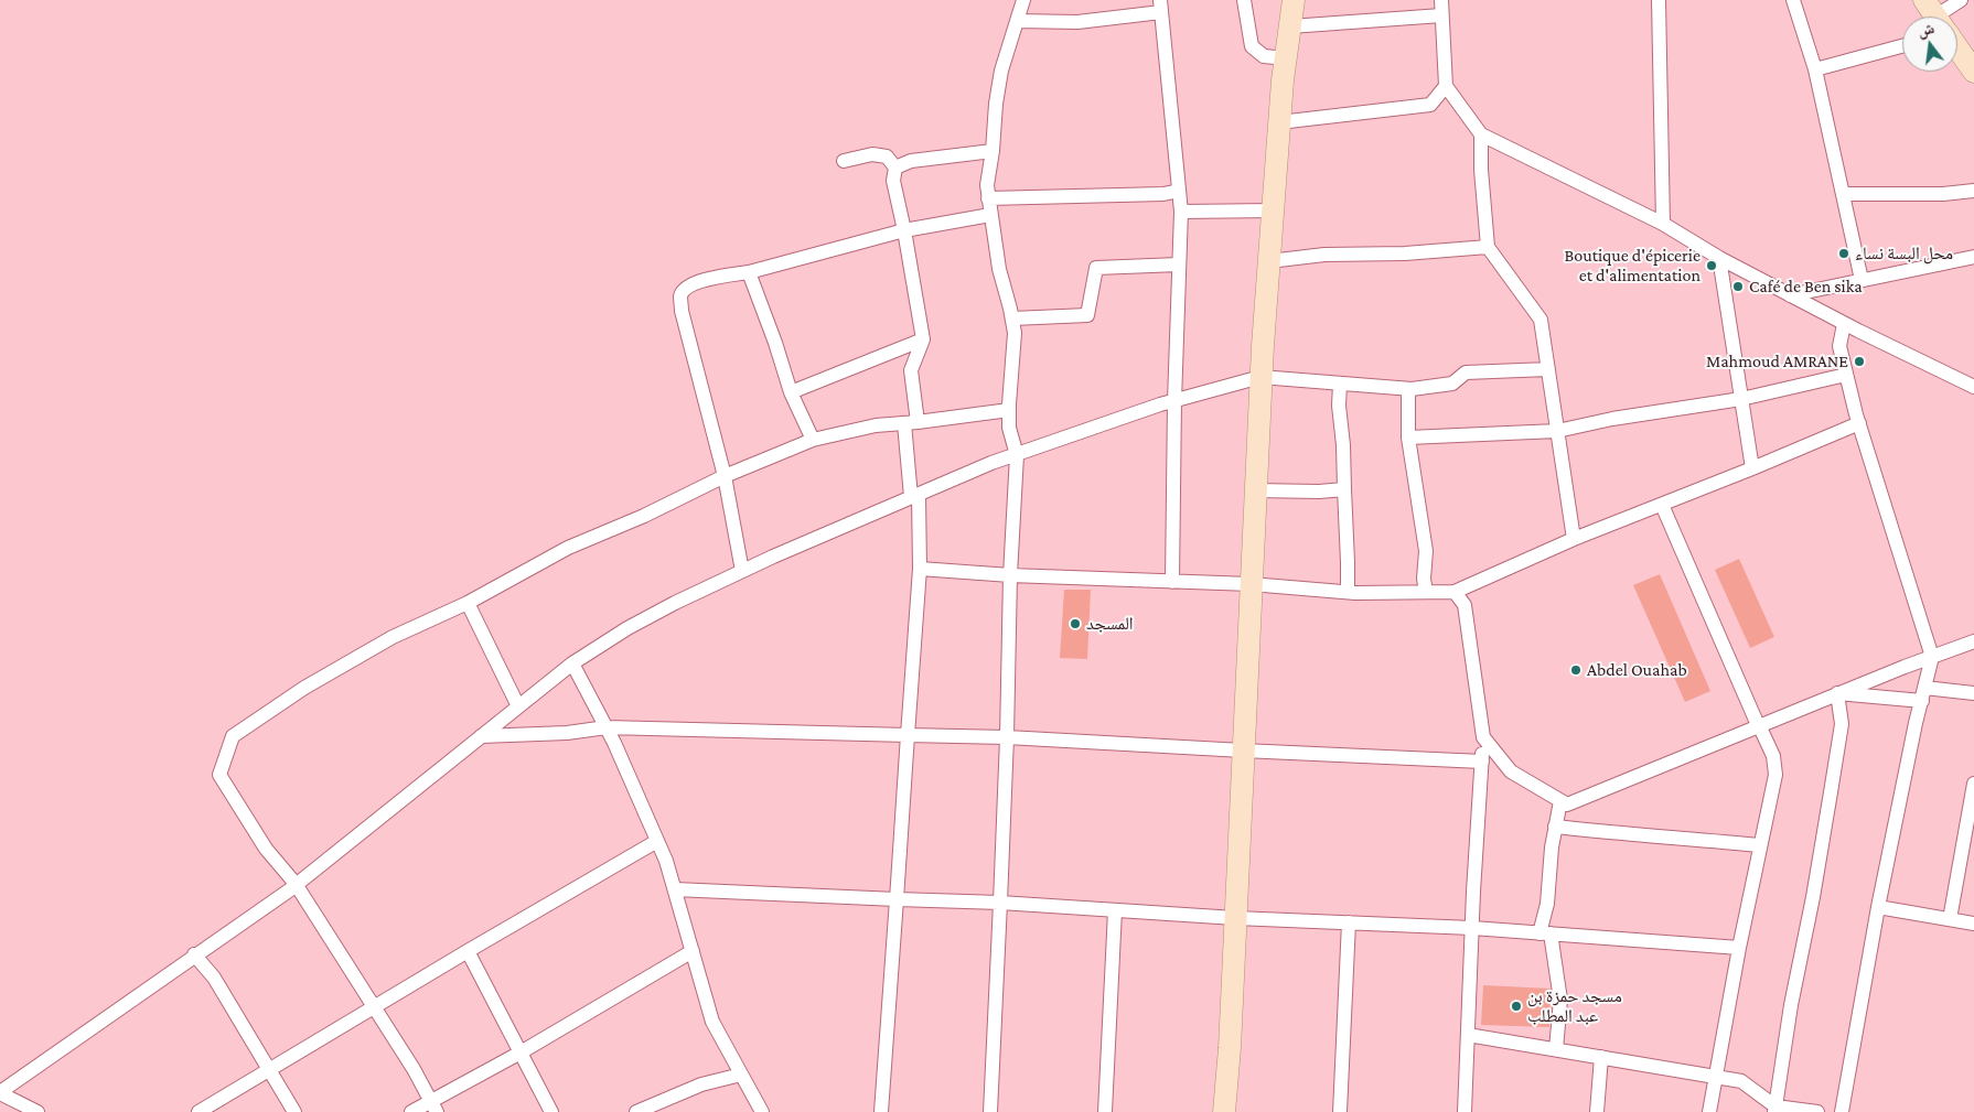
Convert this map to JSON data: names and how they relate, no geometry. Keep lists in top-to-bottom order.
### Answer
{
  "places": [
    "محل البسة نساء",
    "Boutique d'épicerie et d'alimentation",
    "Café de Ben sika",
    "Mahmoud AMRANE",
    "المسجد",
    "Abdel Ouahab",
    "مسجد حمزة بن عبد المطلب"
  ],
  "north": "top"
}
